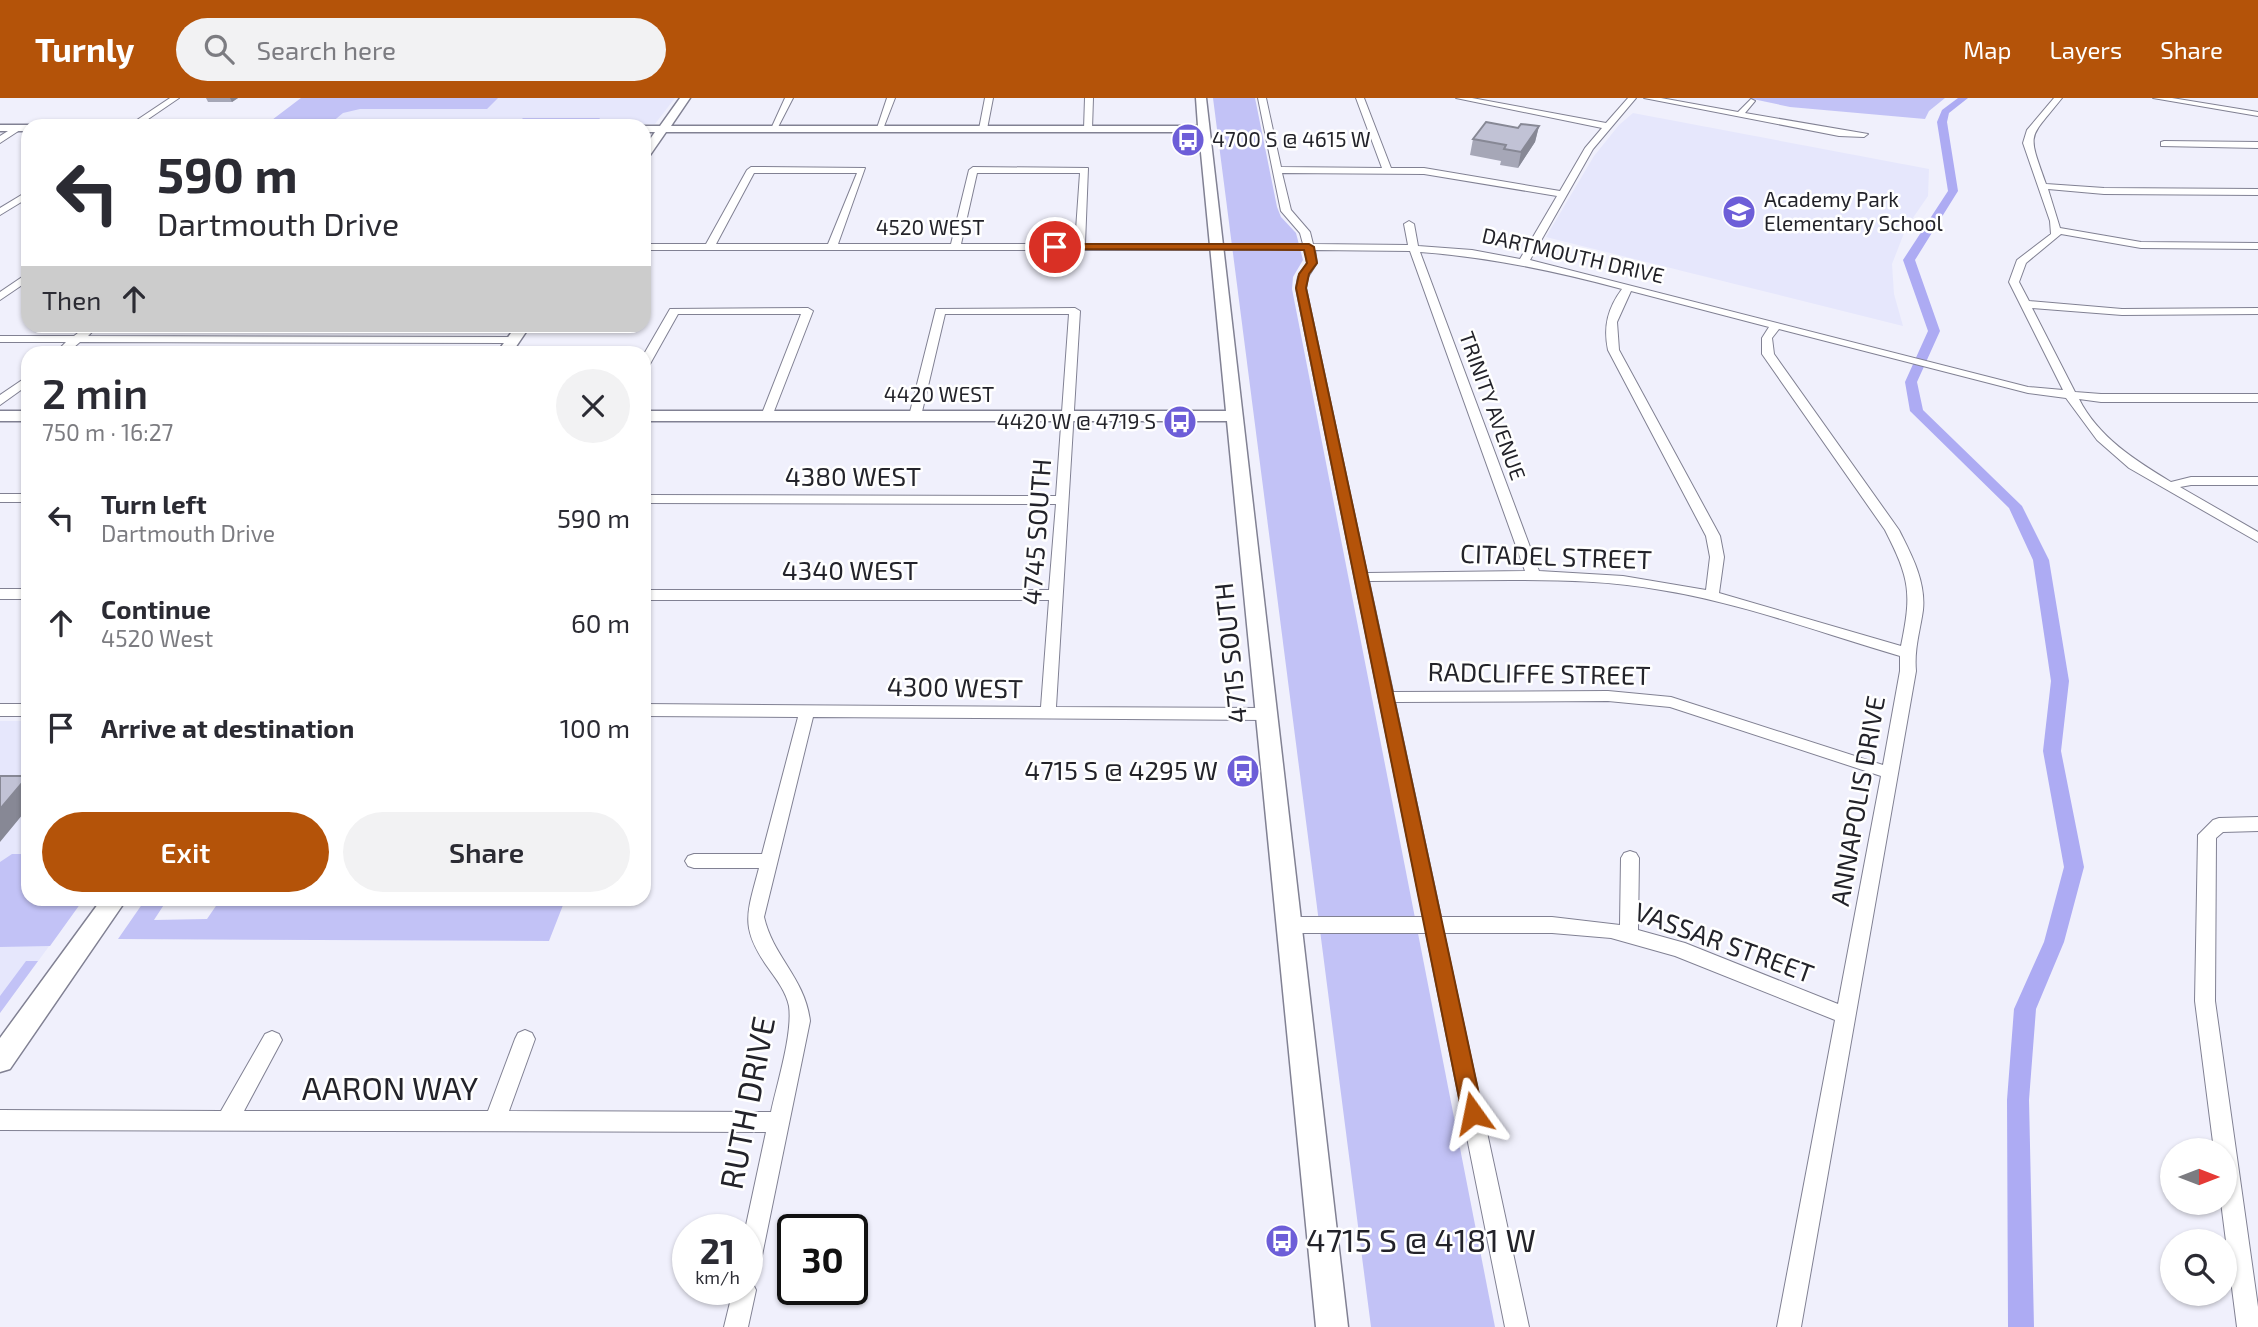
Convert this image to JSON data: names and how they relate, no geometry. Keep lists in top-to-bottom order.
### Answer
{
  "streets": {
    "street": [
      "4520 WEST",
      "DARTMOUTH DRIVE",
      "4420 WEST",
      "TRINITY AVENUE",
      "4380 WEST",
      "4745 SOUTH",
      "CITADEL STREET",
      "4340 WEST",
      "4715 SOUTH",
      "RADCLIFFE STREET",
      "4300 WEST",
      "ANNAPOLIS DRIVE",
      "VASSAR STREET",
      "AARON WAY",
      "RUTH DRIVE"
    ]
  },
  "crossings": [
    ["4520 WEST", "DARTMOUTH DRIVE"],
    ["4520 WEST", "4715 SOUTH"],
    ["DARTMOUTH DRIVE", "TRINITY AVENUE"],
    ["DARTMOUTH DRIVE", "4715 SOUTH"],
    ["DARTMOUTH DRIVE", "ANNAPOLIS DRIVE"],
    ["4420 WEST", "4745 SOUTH"],
    ["4420 WEST", "4715 SOUTH"],
    ["TRINITY AVENUE", "CITADEL STREET"],
    ["4380 WEST", "4745 SOUTH"],
    ["4745 SOUTH", "4340 WEST"],
    ["4745 SOUTH", "4300 WEST"],
    ["CITADEL STREET", "ANNAPOLIS DRIVE"],
    ["4715 SOUTH", "4300 WEST"],
    ["4715 SOUTH", "VASSAR STREET"],
    ["RADCLIFFE STREET", "ANNAPOLIS DRIVE"],
    ["4300 WEST", "RUTH DRIVE"],
    ["ANNAPOLIS DRIVE", "VASSAR STREET"],
    ["AARON WAY", "RUTH DRIVE"]
  ],
  "places": {
    "bus stop": [
      "4700 S @ 4615 W",
      "4420 W @ 4719 S",
      "4715 S @ 4295 W",
      "4715 S @ 4181 W"
    ],
    "school or university": ["Academy Park Elementary School"]
  },
  "north": "right",
  "page": {
    "header": "Turnly",
    "search": "Search here",
    "nav": ["Map", "Layers", "Share"],
    "turn": ["590 m", "Dartmouth Drive"],
    "then": "Then",
    "heading": ["2 min", "750 m · 16:27"],
    "list": [
      {
        "name": "Turn left",
        "note": "Dartmouth Drive",
        "value": "590 m"
      },
      {
        "name": "Continue",
        "note": "4520 West",
        "value": "60 m"
      },
      {
        "name": "Arrive at destination",
        "value": "100 m"
      }
    ],
    "buttons": ["Exit", "Share"],
    "speed": "21 km/h",
    "limit": "30"
  }
}
